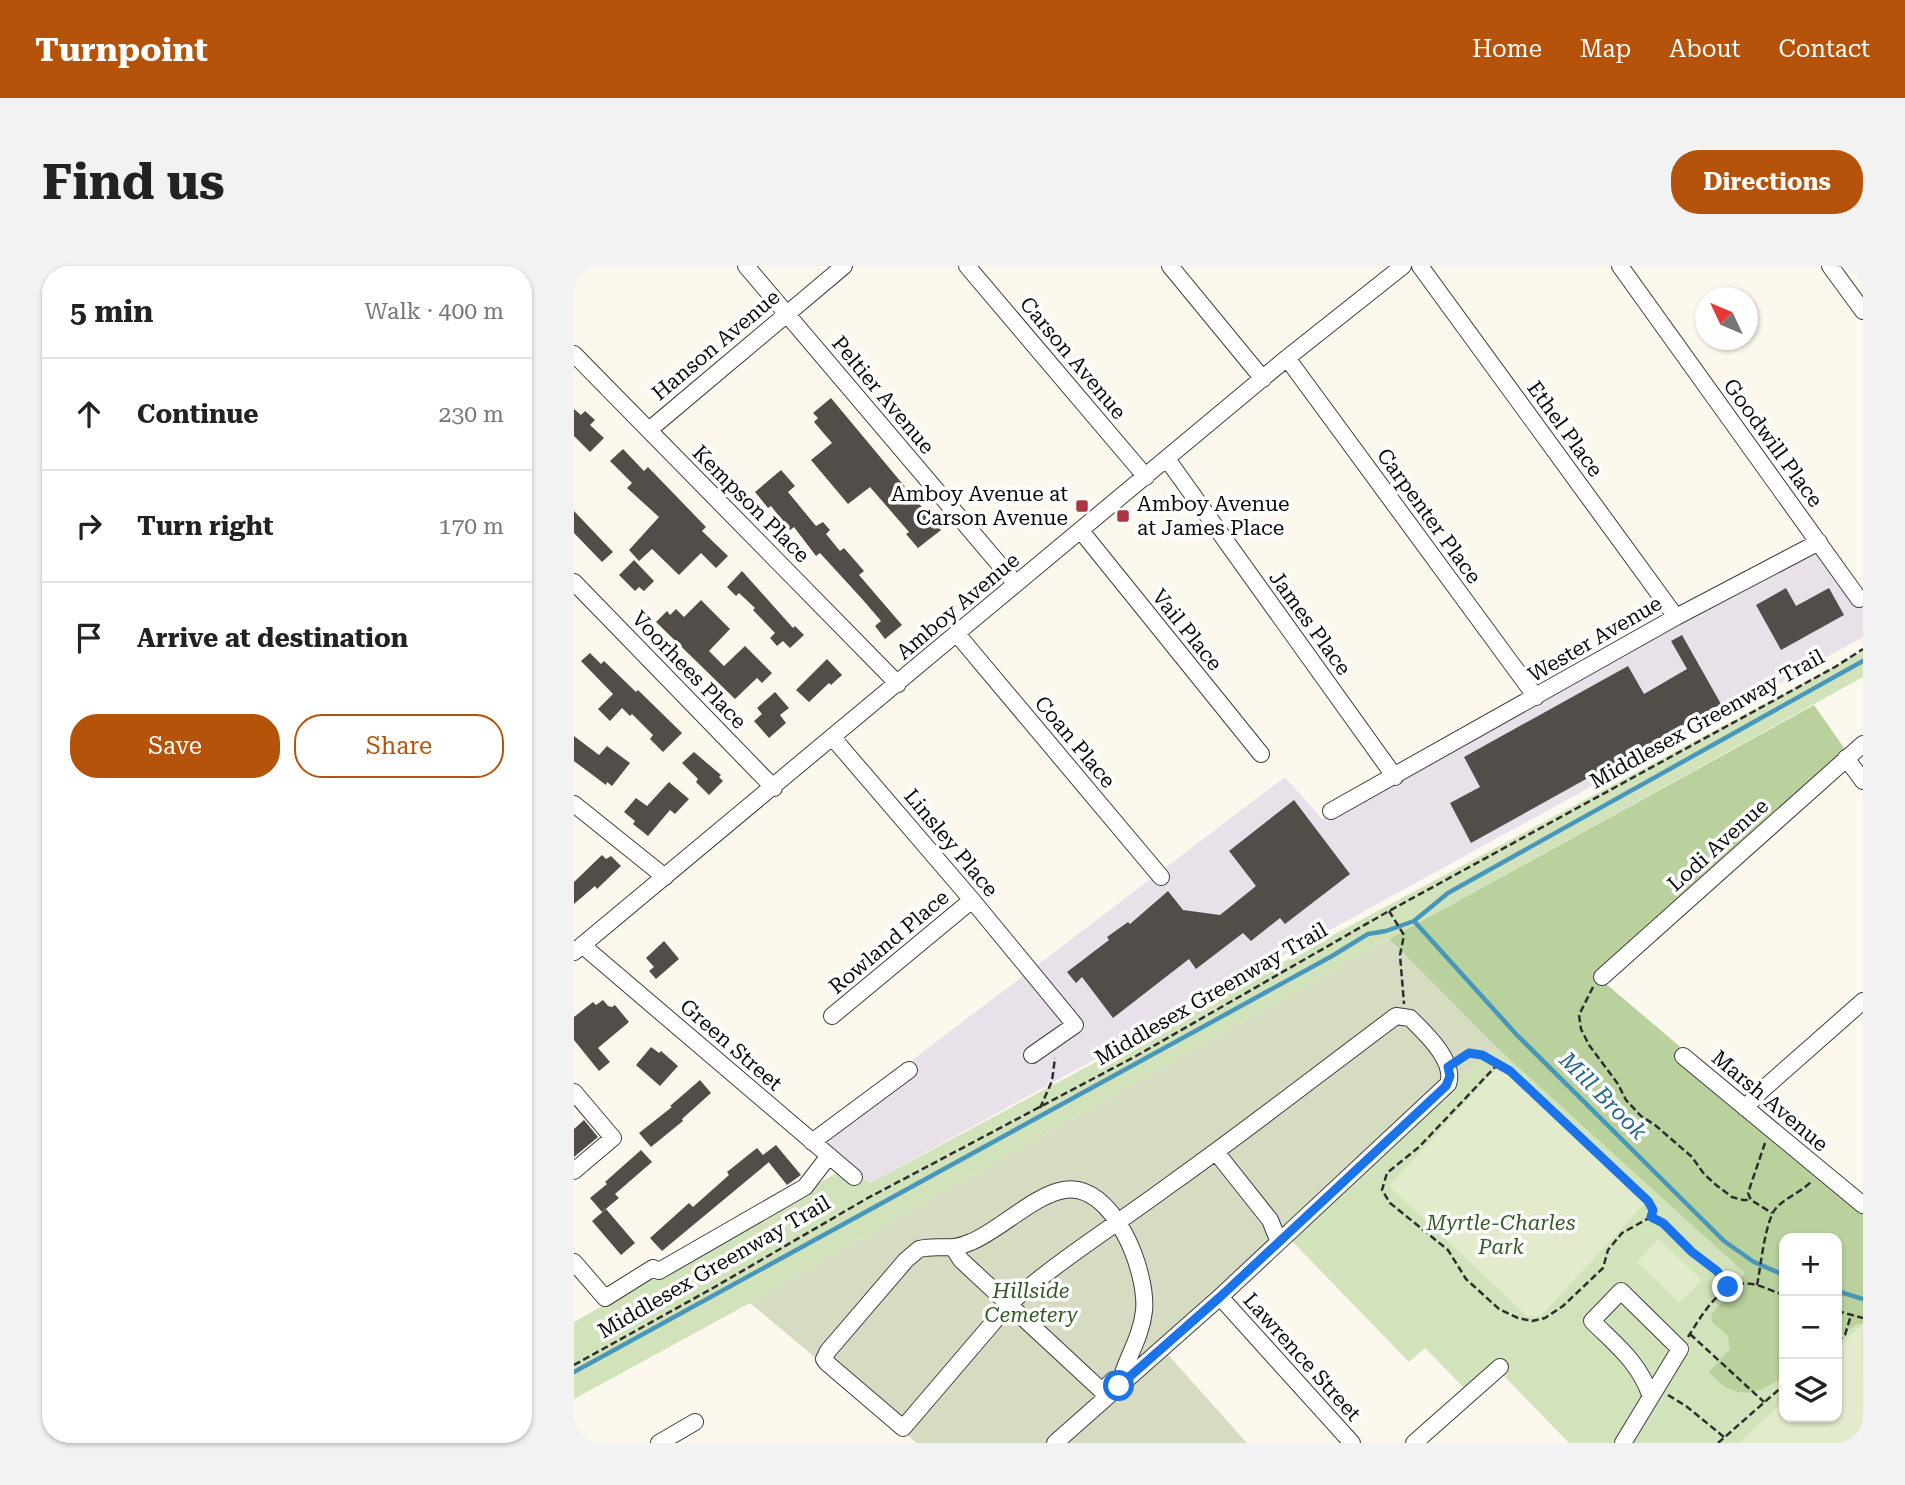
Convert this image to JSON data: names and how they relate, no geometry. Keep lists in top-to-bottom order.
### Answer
{
  "streets": {
    "street": [
      "Hanson Avenue",
      "Carson Avenue",
      "Peltier Avenue",
      "Ethel Place",
      "Goodwill Place",
      "Kempson Place",
      "Carpenter Place",
      "Amboy Avenue",
      "James Place",
      "Vail Place",
      "Wester Avenue",
      "Voorhees Place",
      "Coan Place",
      "Linsley Place",
      "Lodi Avenue",
      "Rowland Place",
      "Green Street",
      "Marsh Avenue",
      "Lawrence Street"
    ],
    "path": ["Middlesex Greenway Trail"]
  },
  "crossings": [
    ["Hanson Avenue", "Peltier Avenue"],
    ["Hanson Avenue", "Kempson Place"],
    ["Carson Avenue", "Amboy Avenue"],
    ["Peltier Avenue", "Amboy Avenue"],
    ["Ethel Place", "Wester Avenue"],
    ["Goodwill Place", "Wester Avenue"],
    ["Kempson Place", "Amboy Avenue"],
    ["Carpenter Place", "Amboy Avenue"],
    ["Carpenter Place", "Wester Avenue"],
    ["Amboy Avenue", "James Place"],
    ["Amboy Avenue", "Vail Place"],
    ["Amboy Avenue", "Voorhees Place"],
    ["Amboy Avenue", "Coan Place"],
    ["Amboy Avenue", "Linsley Place"],
    ["Amboy Avenue", "Green Street"],
    ["James Place", "Wester Avenue"],
    ["Linsley Place", "Rowland Place"]
  ],
  "water": ["Mill Brook"],
  "parks": ["Myrtle-Charles Park", "Hillside Cemetery"],
  "places": {
    "transit": ["Amboy Avenue at Carson Avenue", "Amboy Avenue at James Place"]
  },
  "north": "top left",
  "page": {
    "header": "Turnpoint",
    "nav": [
      "Home",
      "Map",
      "About",
      "Contact"
    ],
    "buttons": [
      "Directions",
      ["Save", "Share"]
    ],
    "title": "Find us",
    "heading": ["5 min", "Walk · 400 m"],
    "list": [
      ["Continue", "230 m"],
      ["Turn right", "170 m"],
      "Arrive at destination"
    ],
    "map_buttons": ["+", "−"]
  }
}
